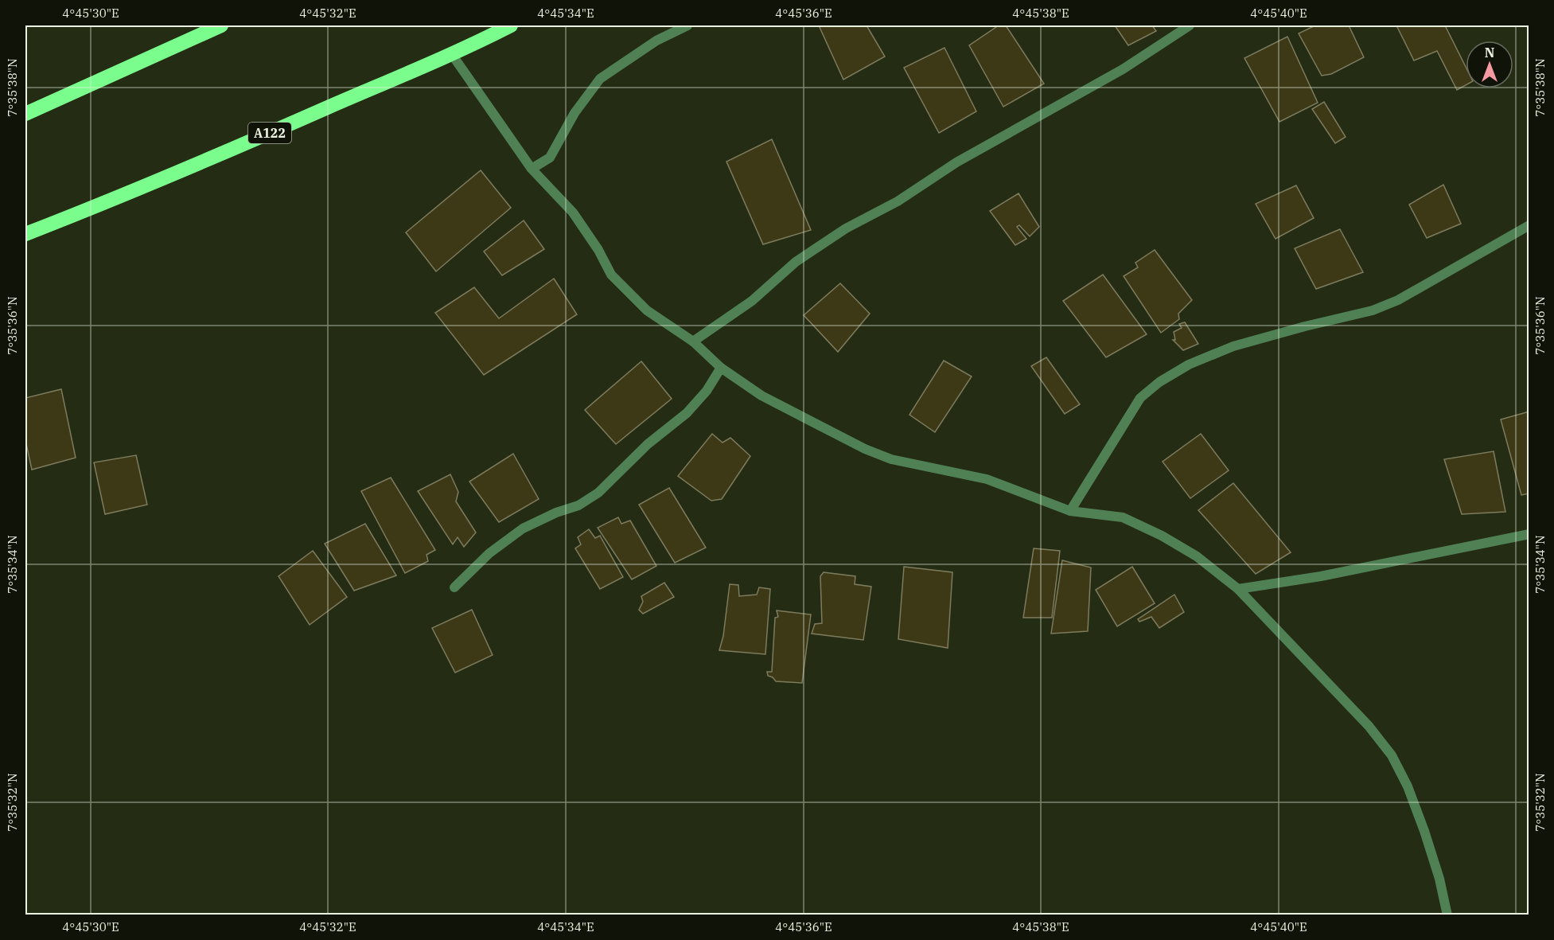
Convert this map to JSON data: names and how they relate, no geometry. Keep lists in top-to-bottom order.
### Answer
{
  "streets": {
    "highway": ["A122"]
  },
  "north": "top",
  "coordinates": [
    "4°45'30\"E",
    "4°45'32\"E",
    "4°45'34\"E",
    "4°45'36\"E",
    "4°45'38\"E",
    "4°45'40\"E",
    "7°35'38\"N",
    "7°35'36\"N",
    "7°35'34\"N",
    "7°35'32\"N"
  ]
}
